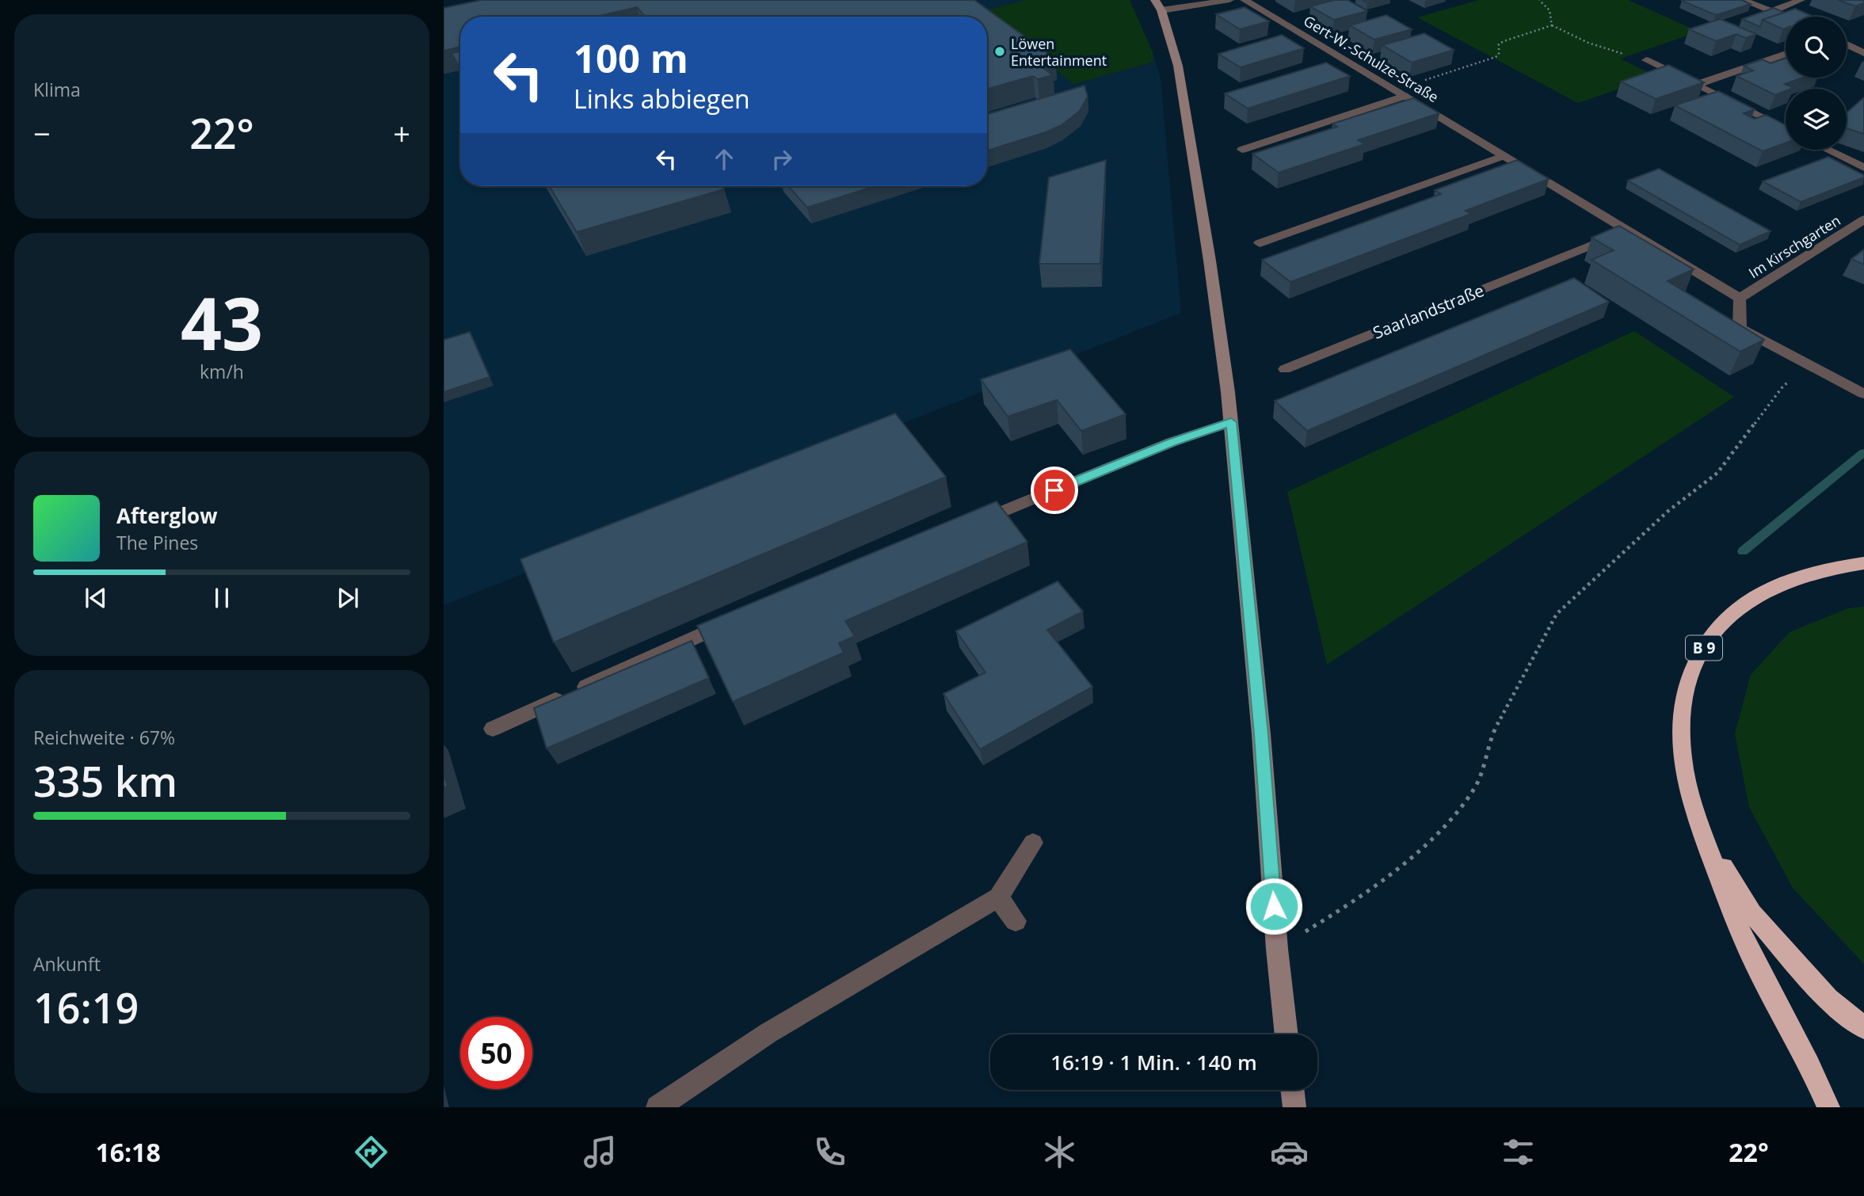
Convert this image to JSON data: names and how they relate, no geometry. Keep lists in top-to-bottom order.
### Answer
{
  "streets": {
    "highway": ["B 9"],
    "street": ["Gert-W.-Schulze-Straße", "Im Kirschgarten", "Saarlandstraße"]
  },
  "crossings": [
    ["Gert-W.-Schulze-Straße", "Im Kirschgarten"],
    ["Gert-W.-Schulze-Straße", "Saarlandstraße"]
  ],
  "places": ["Löwen Entertainment"],
  "page": {
    "tile": [
      "Klima",
      ["43", "km/h"],
      ["Reichweite · 67%", "335 km"],
      ["Ankunft", "16:19"]
    ],
    "turn": ["100 m", "Links abbiegen"],
    "heat": ["−", "22°", "+"],
    "song": ["Afterglow", "The Pines"],
    "limit": "50",
    "trip": "16:19 · 1 Min. · 140 m",
    "tabs": ["16:18", "22°"]
  }
}
